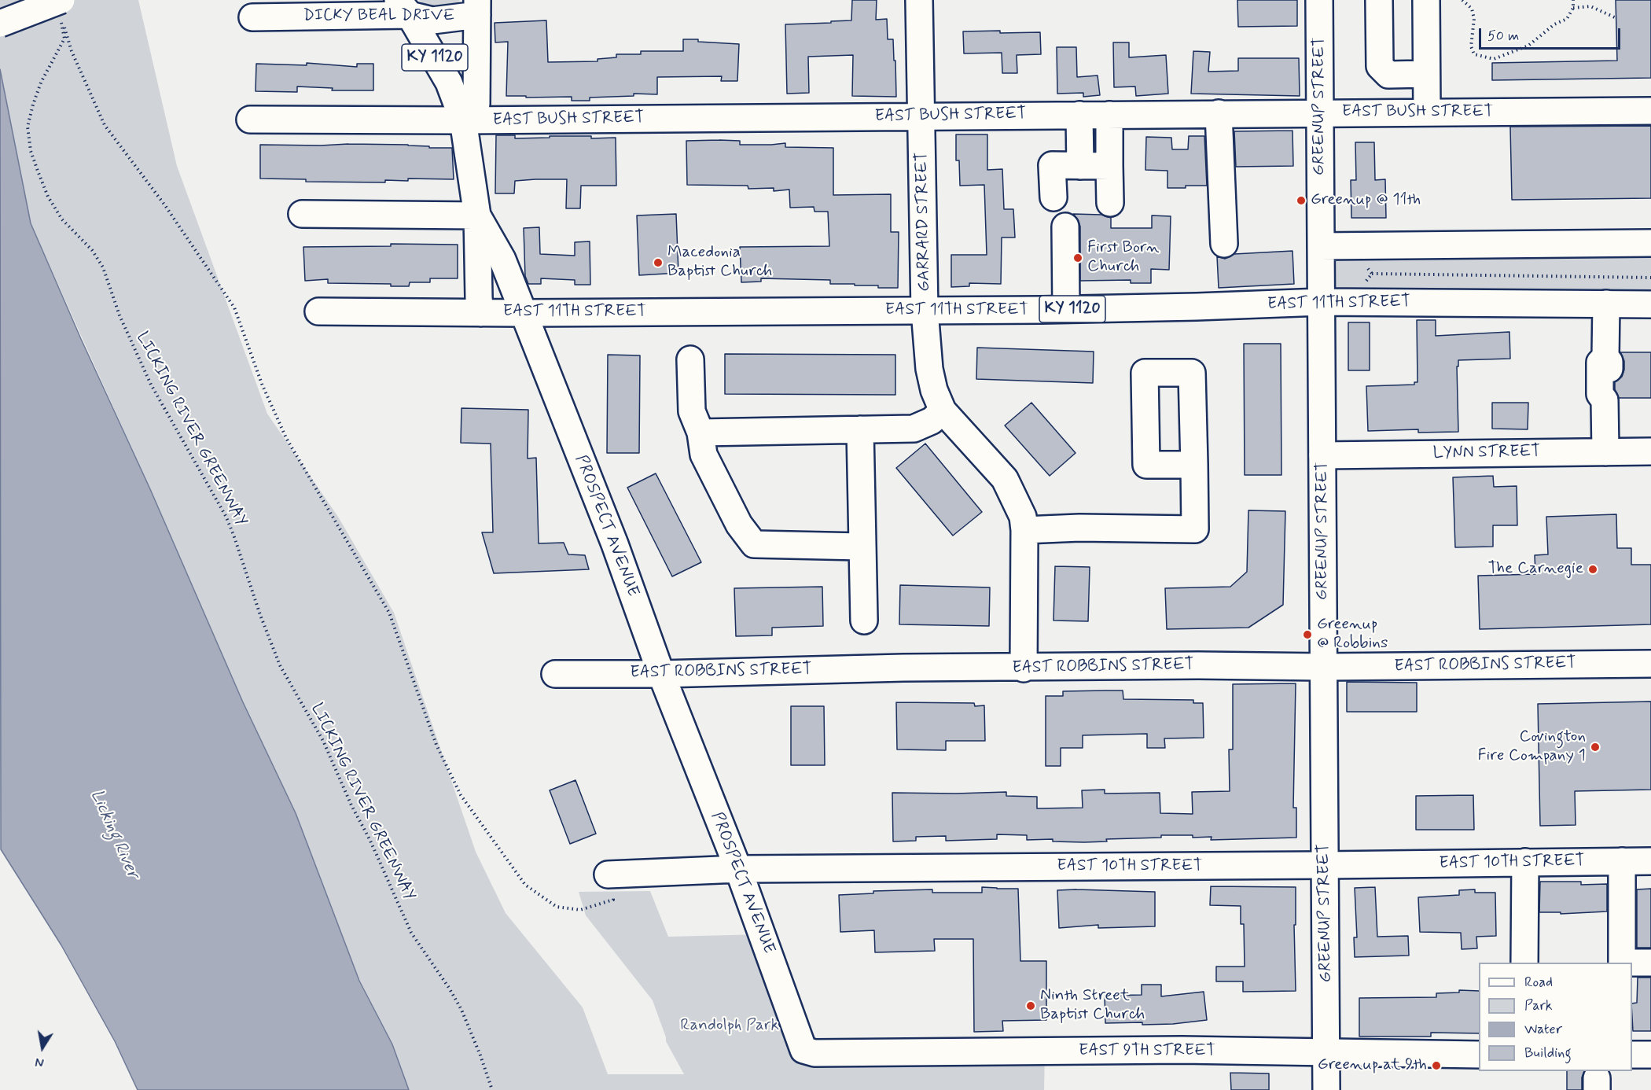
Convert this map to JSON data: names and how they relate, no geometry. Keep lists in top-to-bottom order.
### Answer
{
  "streets": {
    "street": [
      "DICKY BEAL DRIVE",
      "KY 1120",
      "GREENUP STREET",
      "EAST BUSH STREET",
      "GARRARD STREET",
      "EAST 11TH STREET",
      "LYNN STREET",
      "PROSPECT AVENUE",
      "EAST ROBBINS STREET",
      "EAST 10TH STREET",
      "EAST 9TH STREET"
    ],
    "path": ["LICKING RIVER GREENWAY"]
  },
  "crossings": [
    ["DICKY BEAL DRIVE", "PROSPECT AVENUE"],
    ["GREENUP STREET", "EAST BUSH STREET"],
    ["GREENUP STREET", "EAST 11TH STREET"],
    ["GREENUP STREET", "LYNN STREET"],
    ["GREENUP STREET", "EAST ROBBINS STREET"],
    ["GREENUP STREET", "EAST 10TH STREET"],
    ["GREENUP STREET", "EAST 9TH STREET"],
    ["EAST BUSH STREET", "GARRARD STREET"],
    ["EAST BUSH STREET", "PROSPECT AVENUE"],
    ["GARRARD STREET", "EAST 11TH STREET"],
    ["GARRARD STREET", "EAST ROBBINS STREET"],
    ["EAST 11TH STREET", "PROSPECT AVENUE"],
    ["PROSPECT AVENUE", "EAST ROBBINS STREET"],
    ["PROSPECT AVENUE", "EAST 10TH STREET"],
    ["PROSPECT AVENUE", "EAST 9TH STREET"]
  ],
  "water": ["Licking River"],
  "parks": ["Randolph Park"],
  "places": [
    "Greenup @ 11th",
    "First Born Church",
    "Macedonia Baptist Church",
    "The Carnegie",
    "Greenup @ Robbins",
    "Covington Fire Company 1",
    "Ninth Street Baptist Church",
    "Greenup at 9th"
  ],
  "legend": [
    "Road",
    "Park",
    "Water",
    "Building"
  ],
  "scale_bar": "50 m",
  "north": "bottom"
}
